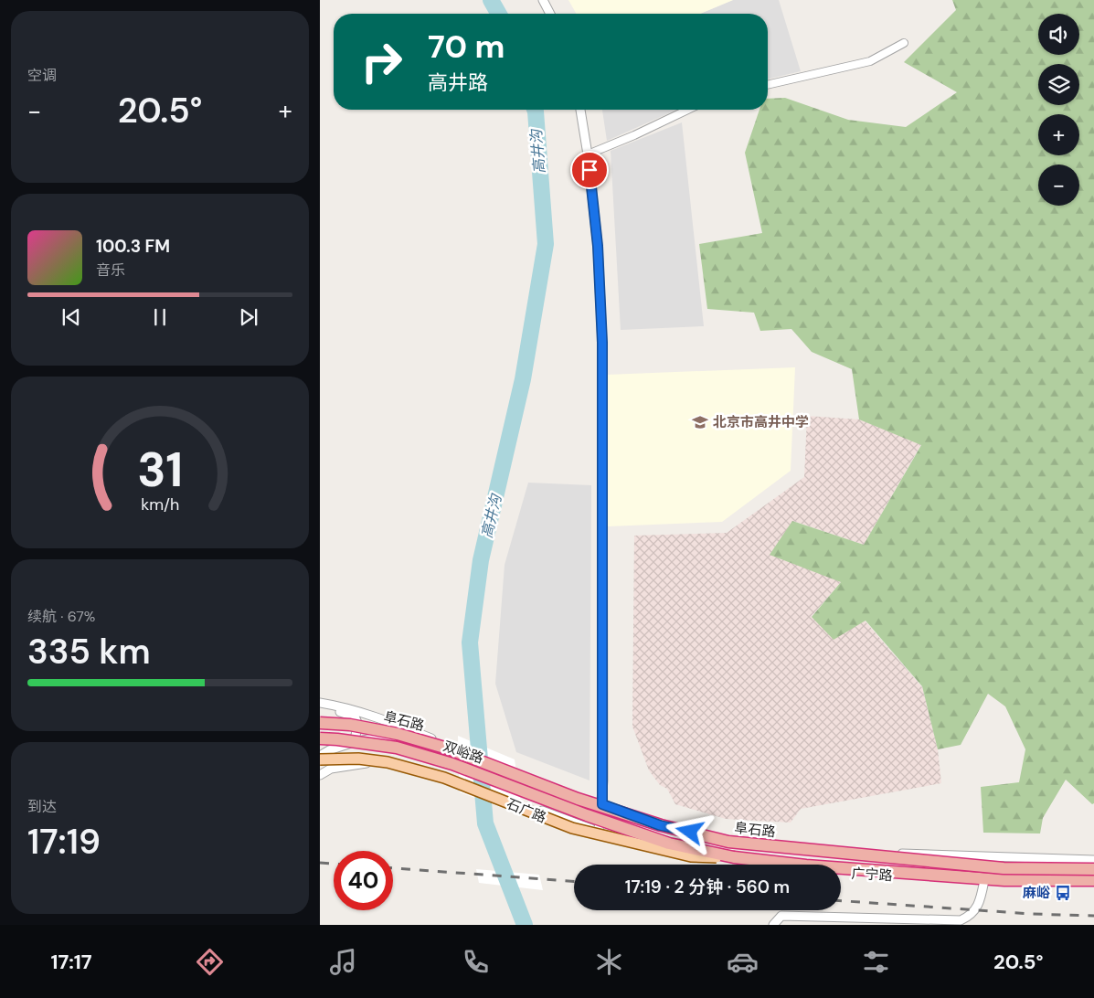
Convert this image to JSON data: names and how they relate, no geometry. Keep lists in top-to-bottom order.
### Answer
{
  "streets": {
    "highway": ["阜石路"],
    "main road": ["石广路"],
    "street": ["双峪路", "广宁路"]
  },
  "crossings": [
    ["阜石路", "石广路"],
    ["双峪路", "广宁路"]
  ],
  "water": ["高井沟"],
  "places": {
    "school or university": ["北京市高井中学"],
    "bus stop": ["麻峪"]
  },
  "page": {
    "tile": [
      "空调",
      ["续航 · 67%", "335 km"],
      ["到达", "17:19"]
    ],
    "map_buttons": ["+", "−"],
    "turn": ["70 m", "高井路"],
    "heat": ["−", "20.5°", "+"],
    "song": ["100.3 FM", "音乐"],
    "limit": "40",
    "trip": "17:19 · 2 分钟 · 560 m",
    "tabs": ["17:17", "20.5°"],
    "gauge": ["31", "km/h"]
  }
}
